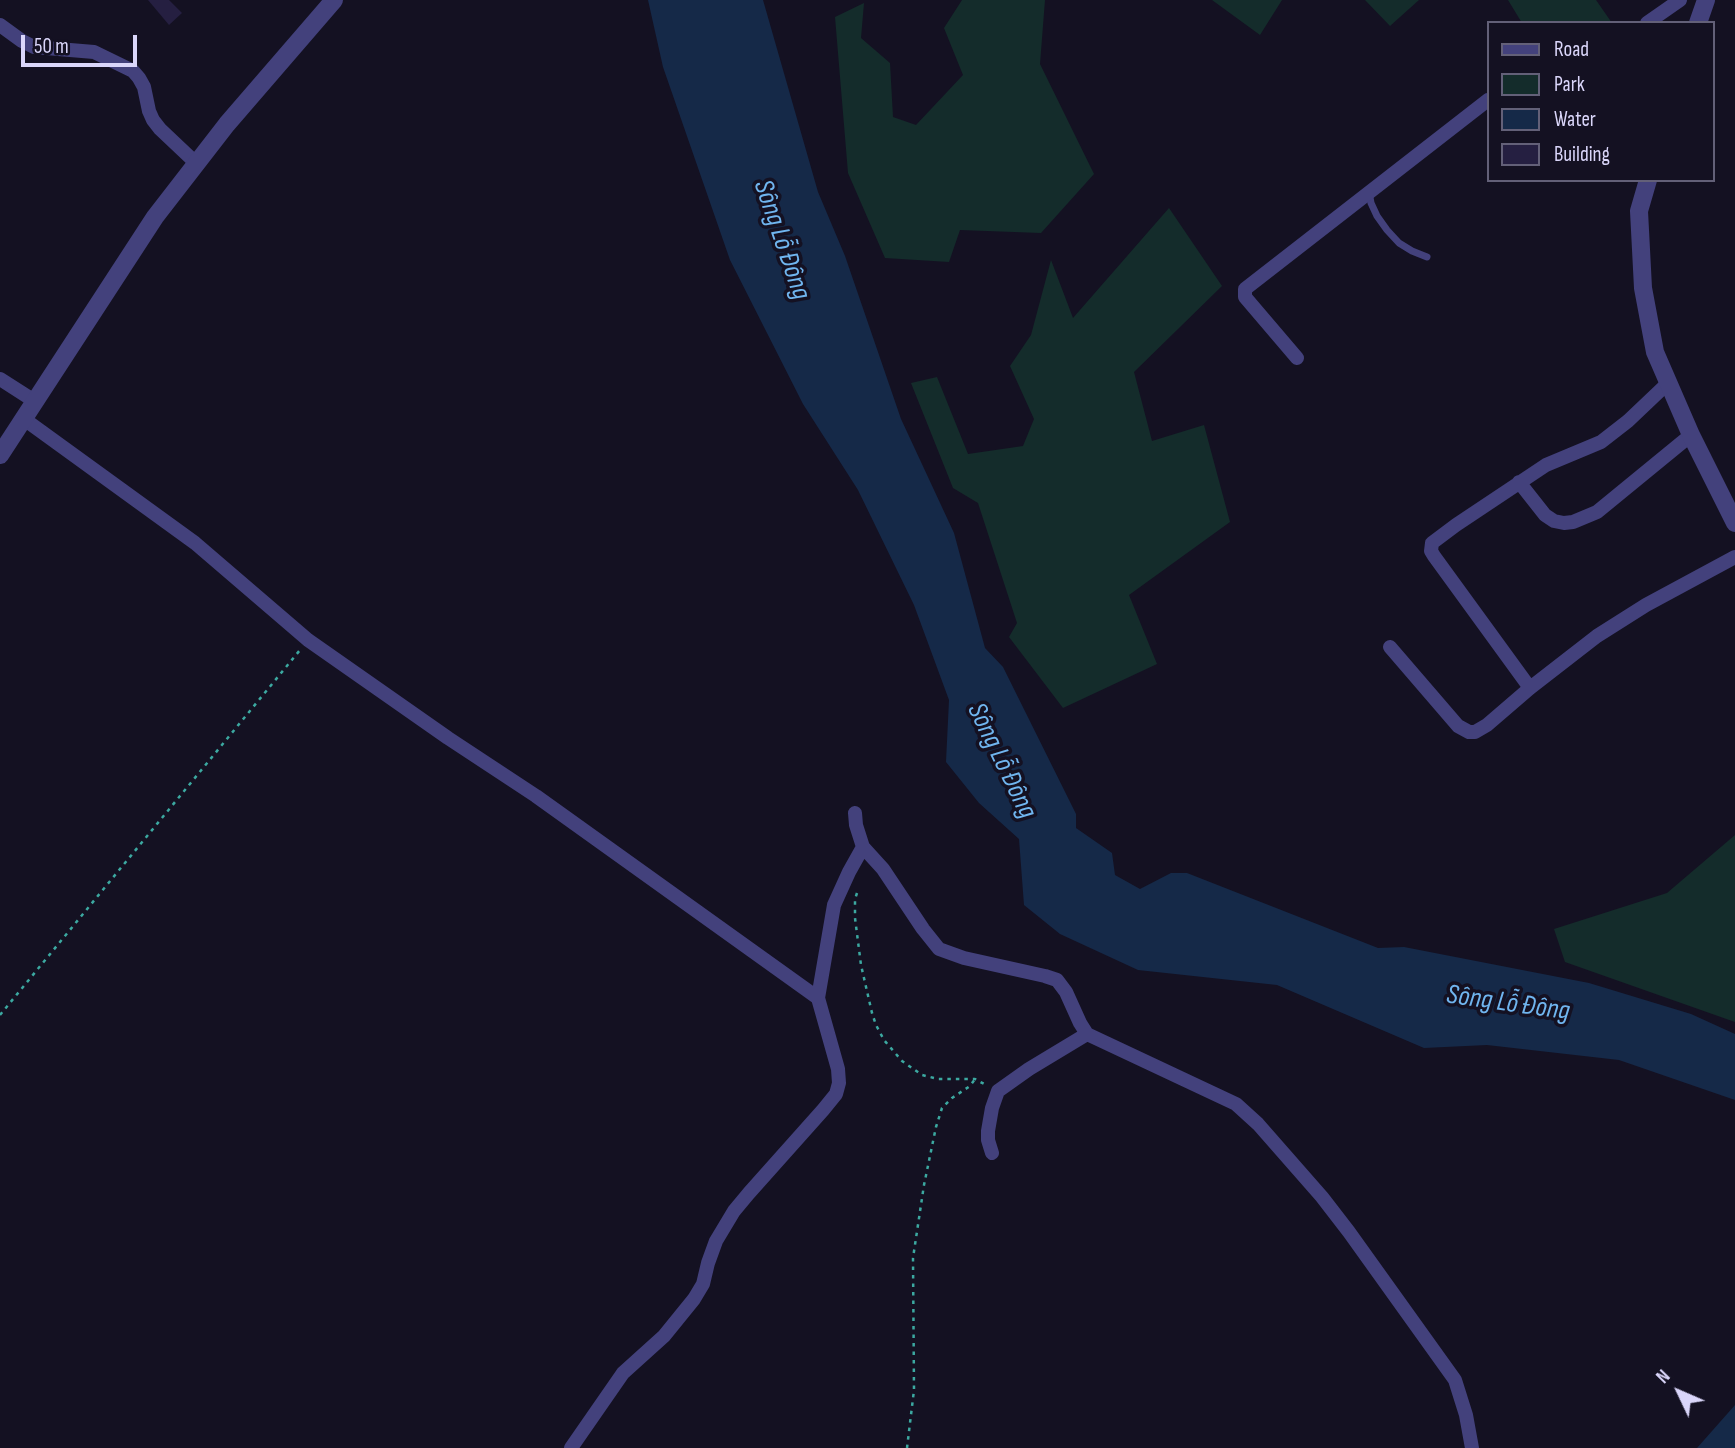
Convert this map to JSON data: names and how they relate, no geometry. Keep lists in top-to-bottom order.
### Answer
{
  "water": ["Sông Lỗ Đông"],
  "legend": [
    "Road",
    "Park",
    "Water",
    "Building"
  ],
  "scale_bar": "50 m",
  "north": "top left"
}
